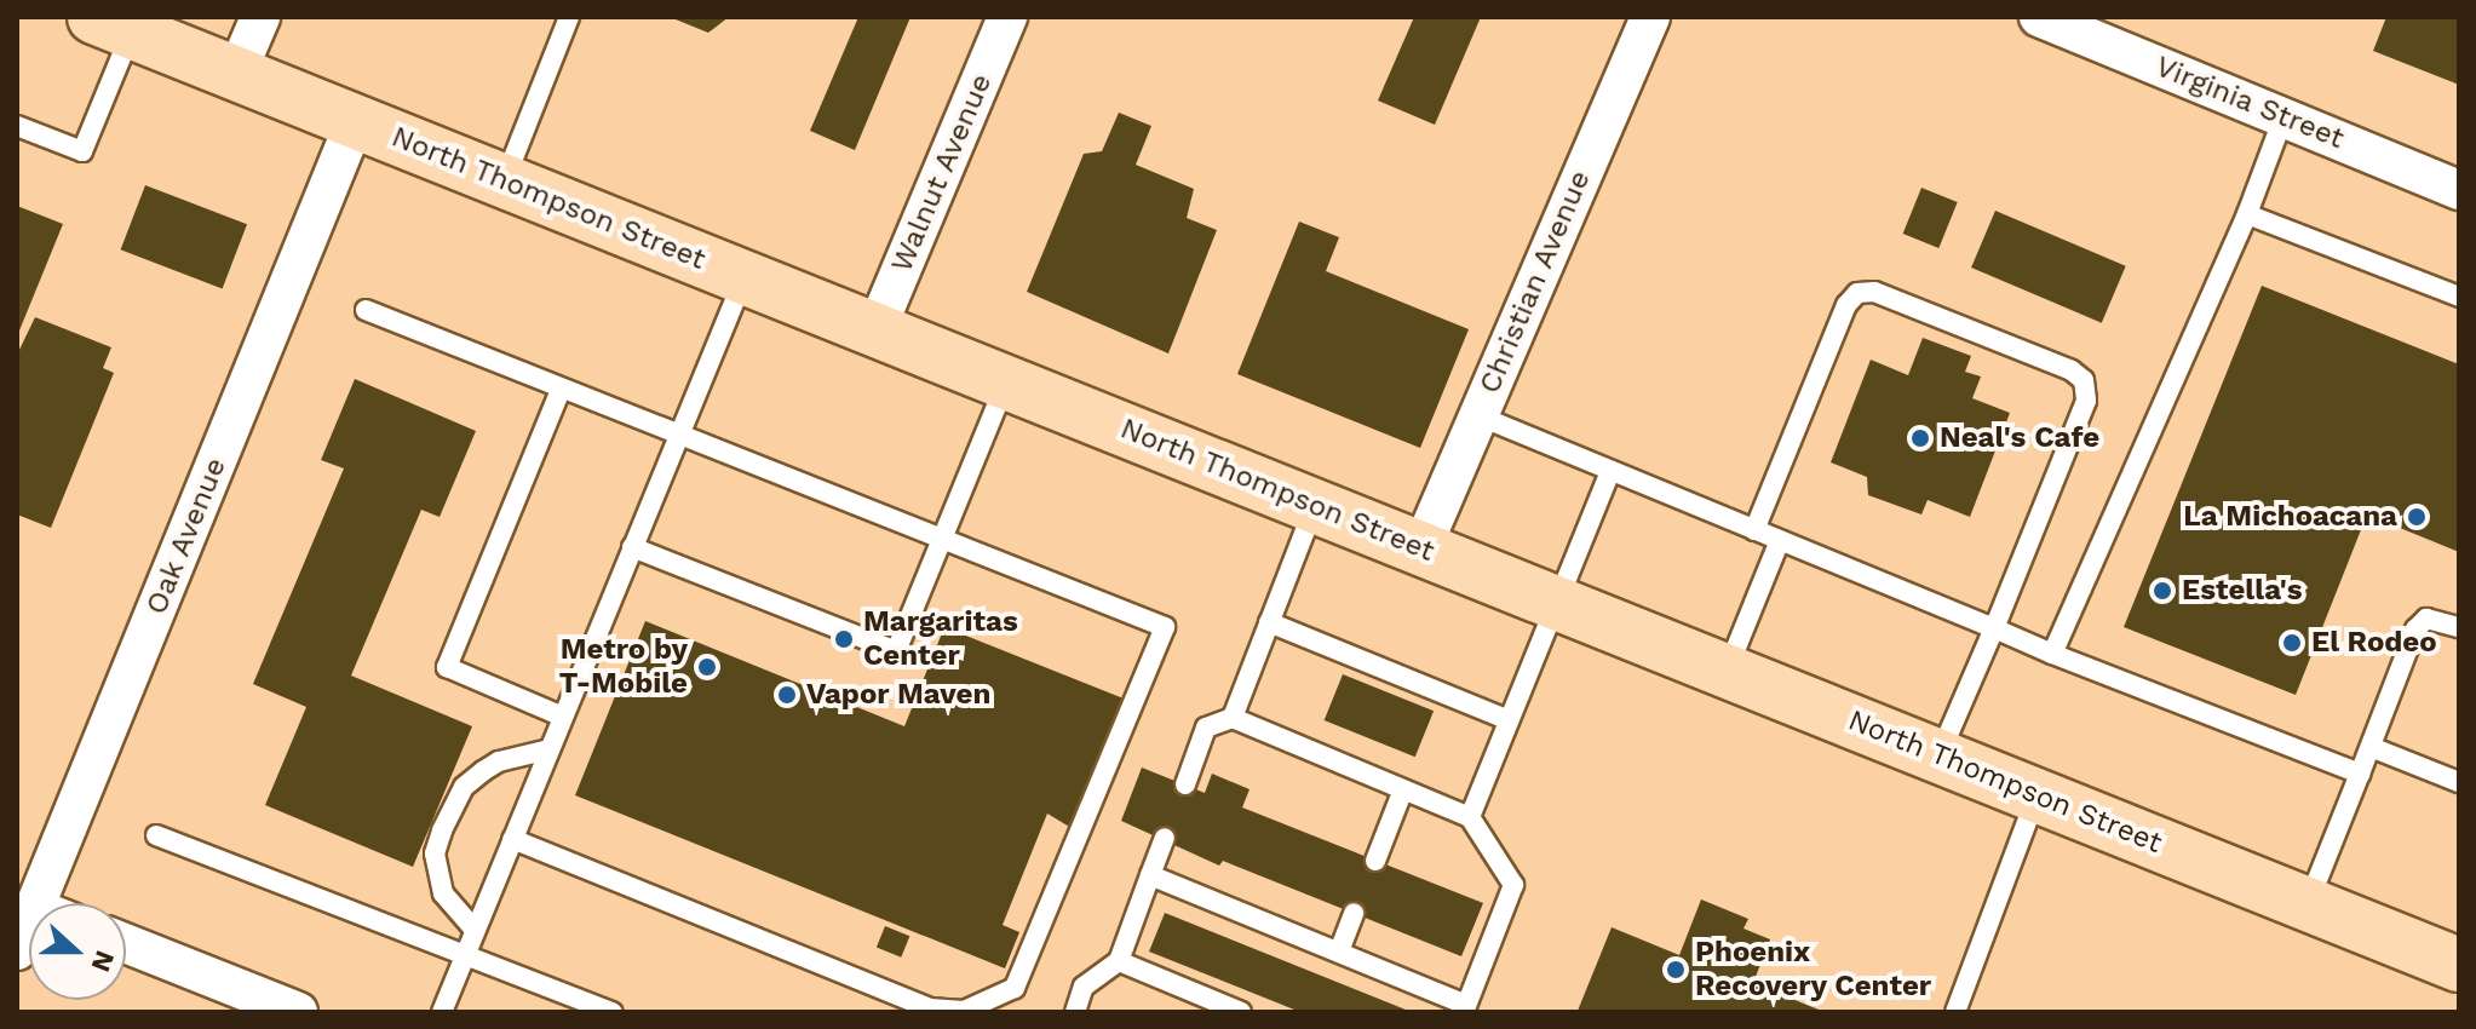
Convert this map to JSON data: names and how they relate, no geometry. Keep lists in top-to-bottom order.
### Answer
{
  "streets": {
    "main road": ["North Thompson Street"],
    "street": [
      "Virginia Street",
      "Walnut Avenue",
      "Christian Avenue",
      "Oak Avenue"
    ]
  },
  "crossings": [
    ["Walnut Avenue", "North Thompson Street"],
    ["North Thompson Street", "Christian Avenue"],
    ["North Thompson Street", "Oak Avenue"]
  ],
  "places": [
    "Neal's Cafe",
    "La Michoacana",
    "Estella's",
    "Margaritas Center",
    "El Rodeo",
    "Metro by T-Mobile",
    "Vapor Maven",
    "Phoenix Recovery Center"
  ],
  "north": "right"
}
